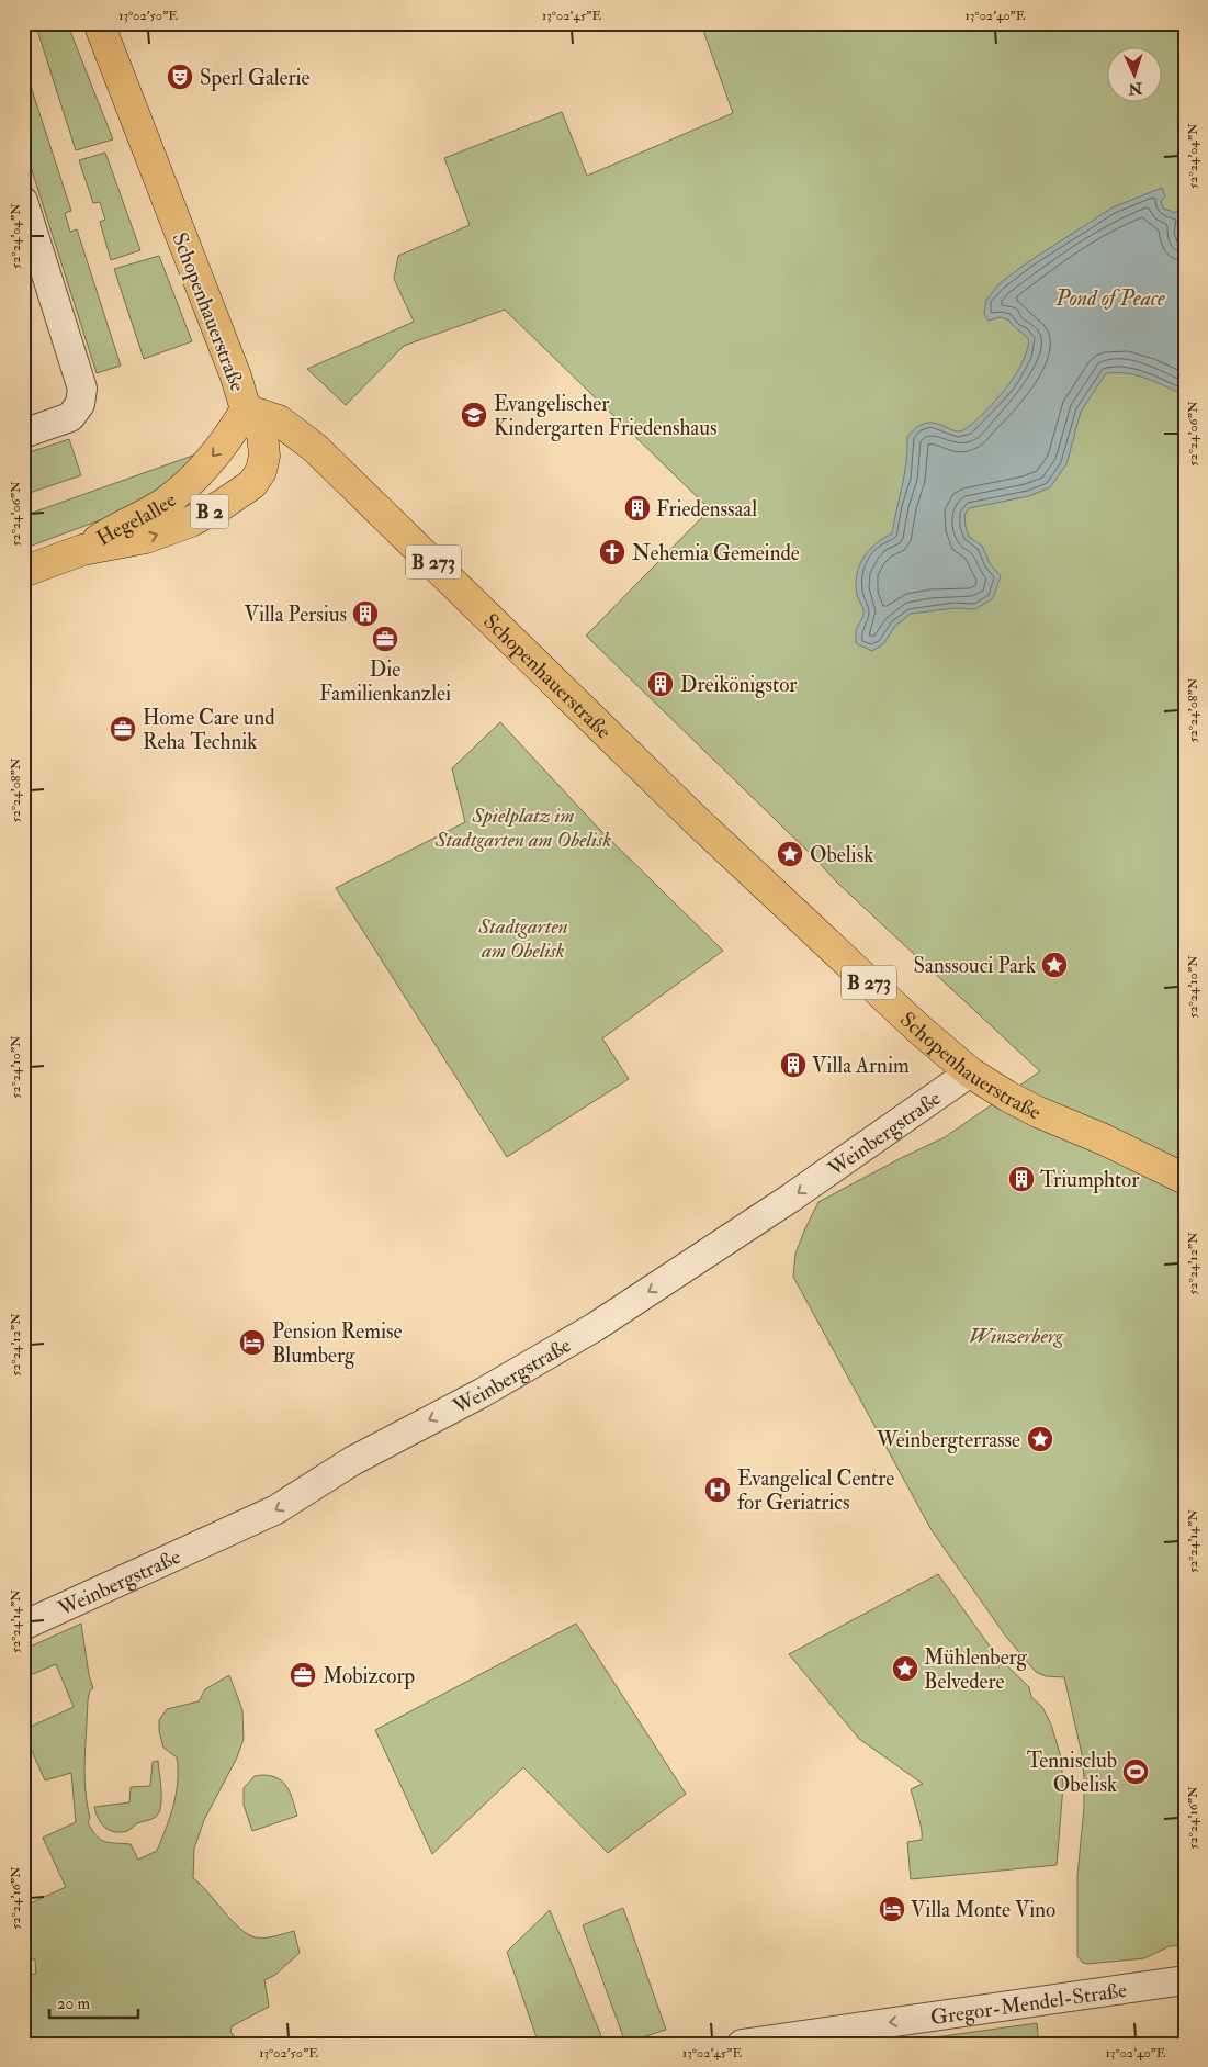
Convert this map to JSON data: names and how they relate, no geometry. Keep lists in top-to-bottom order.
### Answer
{
  "streets": {
    "main road": [
      "Schopenhauerstraße",
      "B 2",
      "Hegelallee",
      "B 273"
    ],
    "street": ["Weinbergstraße", "Gregor-Mendel-Straße"]
  },
  "crossings": [
    ["Schopenhauerstraße", "Hegelallee"],
    ["Schopenhauerstraße", "Weinbergstraße"]
  ],
  "one_way": ["Weinbergstraße", "Gregor-Mendel-Straße"],
  "water": ["Pond of Peace"],
  "parks": ["Spielplatz im Stadtgarten am Obelisk", "Stadtgarten am Obelisk", "Winzerberg"],
  "places": {
    "theatre": ["Sperl Galerie"],
    "school or university": ["Evangelischer Kindergarten Friedenshaus"],
    "building": [
      "Friedenssaal",
      "Villa Persius",
      "Dreikönigstor",
      "Villa Arnim",
      "Triumphtor"
    ],
    "church": ["Nehemia Gemeinde"],
    "office": ["Die Familienkanzlei", "Home Care und Reha Technik", "Mobizcorp"],
    "place": [
      "Obelisk",
      "Sanssouci Park",
      "Weinbergterrasse",
      "Mühlenberg Belvedere"
    ],
    "hotel": ["Pension Remise Blumberg", "Villa Monte Vino"],
    "hospital": ["Evangelical Centre for Geriatrics"],
    "sports": ["Tennisclub Obelisk"]
  },
  "scale_bar": "20 m",
  "north": "bottom",
  "coordinates": [
    "13°02'50\"E",
    "13°02'45\"E",
    "13°02'40\"E",
    "52°24'04\"N",
    "52°24'06\"N",
    "52°24'08\"N",
    "52°24'10\"N",
    "52°24'12\"N",
    "52°24'14\"N",
    "52°24'16\"N"
  ]
}
